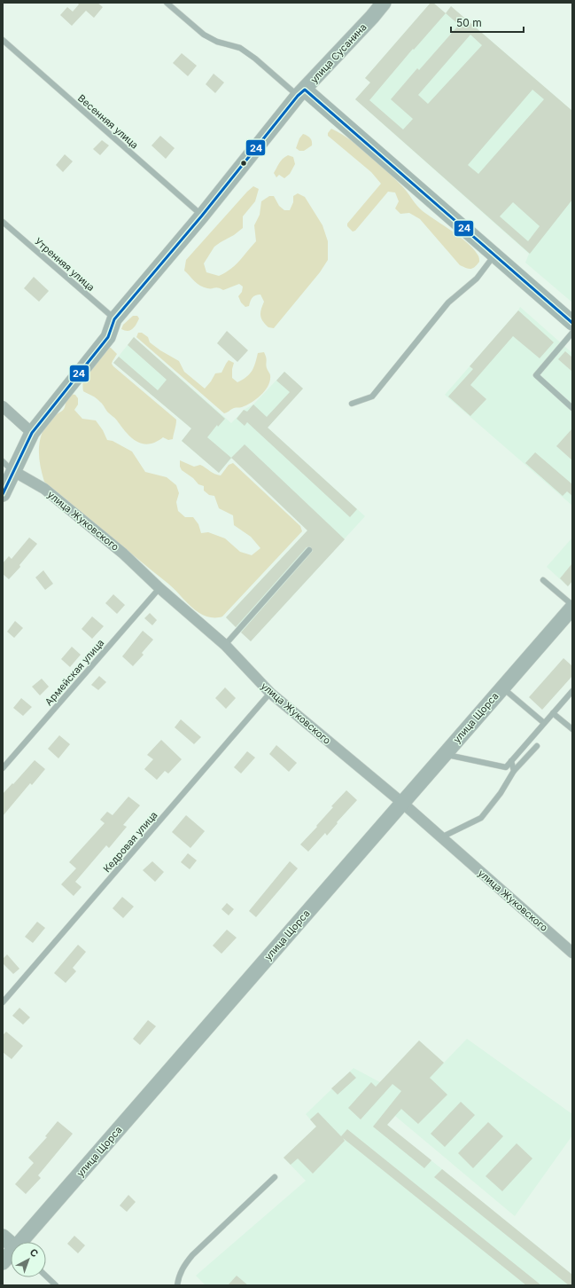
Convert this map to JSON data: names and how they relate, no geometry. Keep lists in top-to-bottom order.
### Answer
{
  "streets": {
    "street": ["улица Сусанина", "улица Жуковского", "улица Щорса"],
    "lane": [
      "Весенняя улица",
      "Утренняя улица",
      "Армейская улица",
      "Кедровая улица"
    ]
  },
  "crossings": [
    ["улица Сусанина", "Весенняя улица"],
    ["улица Сусанина", "Утренняя улица"],
    ["улица Сусанина", "улица Жуковского"],
    ["улица Жуковского", "Армейская улица"],
    ["улица Жуковского", "улица Щорса"],
    ["улица Жуковского", "Кедровая улица"]
  ],
  "lines": ["transit line 24"],
  "scale_bar": "50 m",
  "north": "top right"
}
